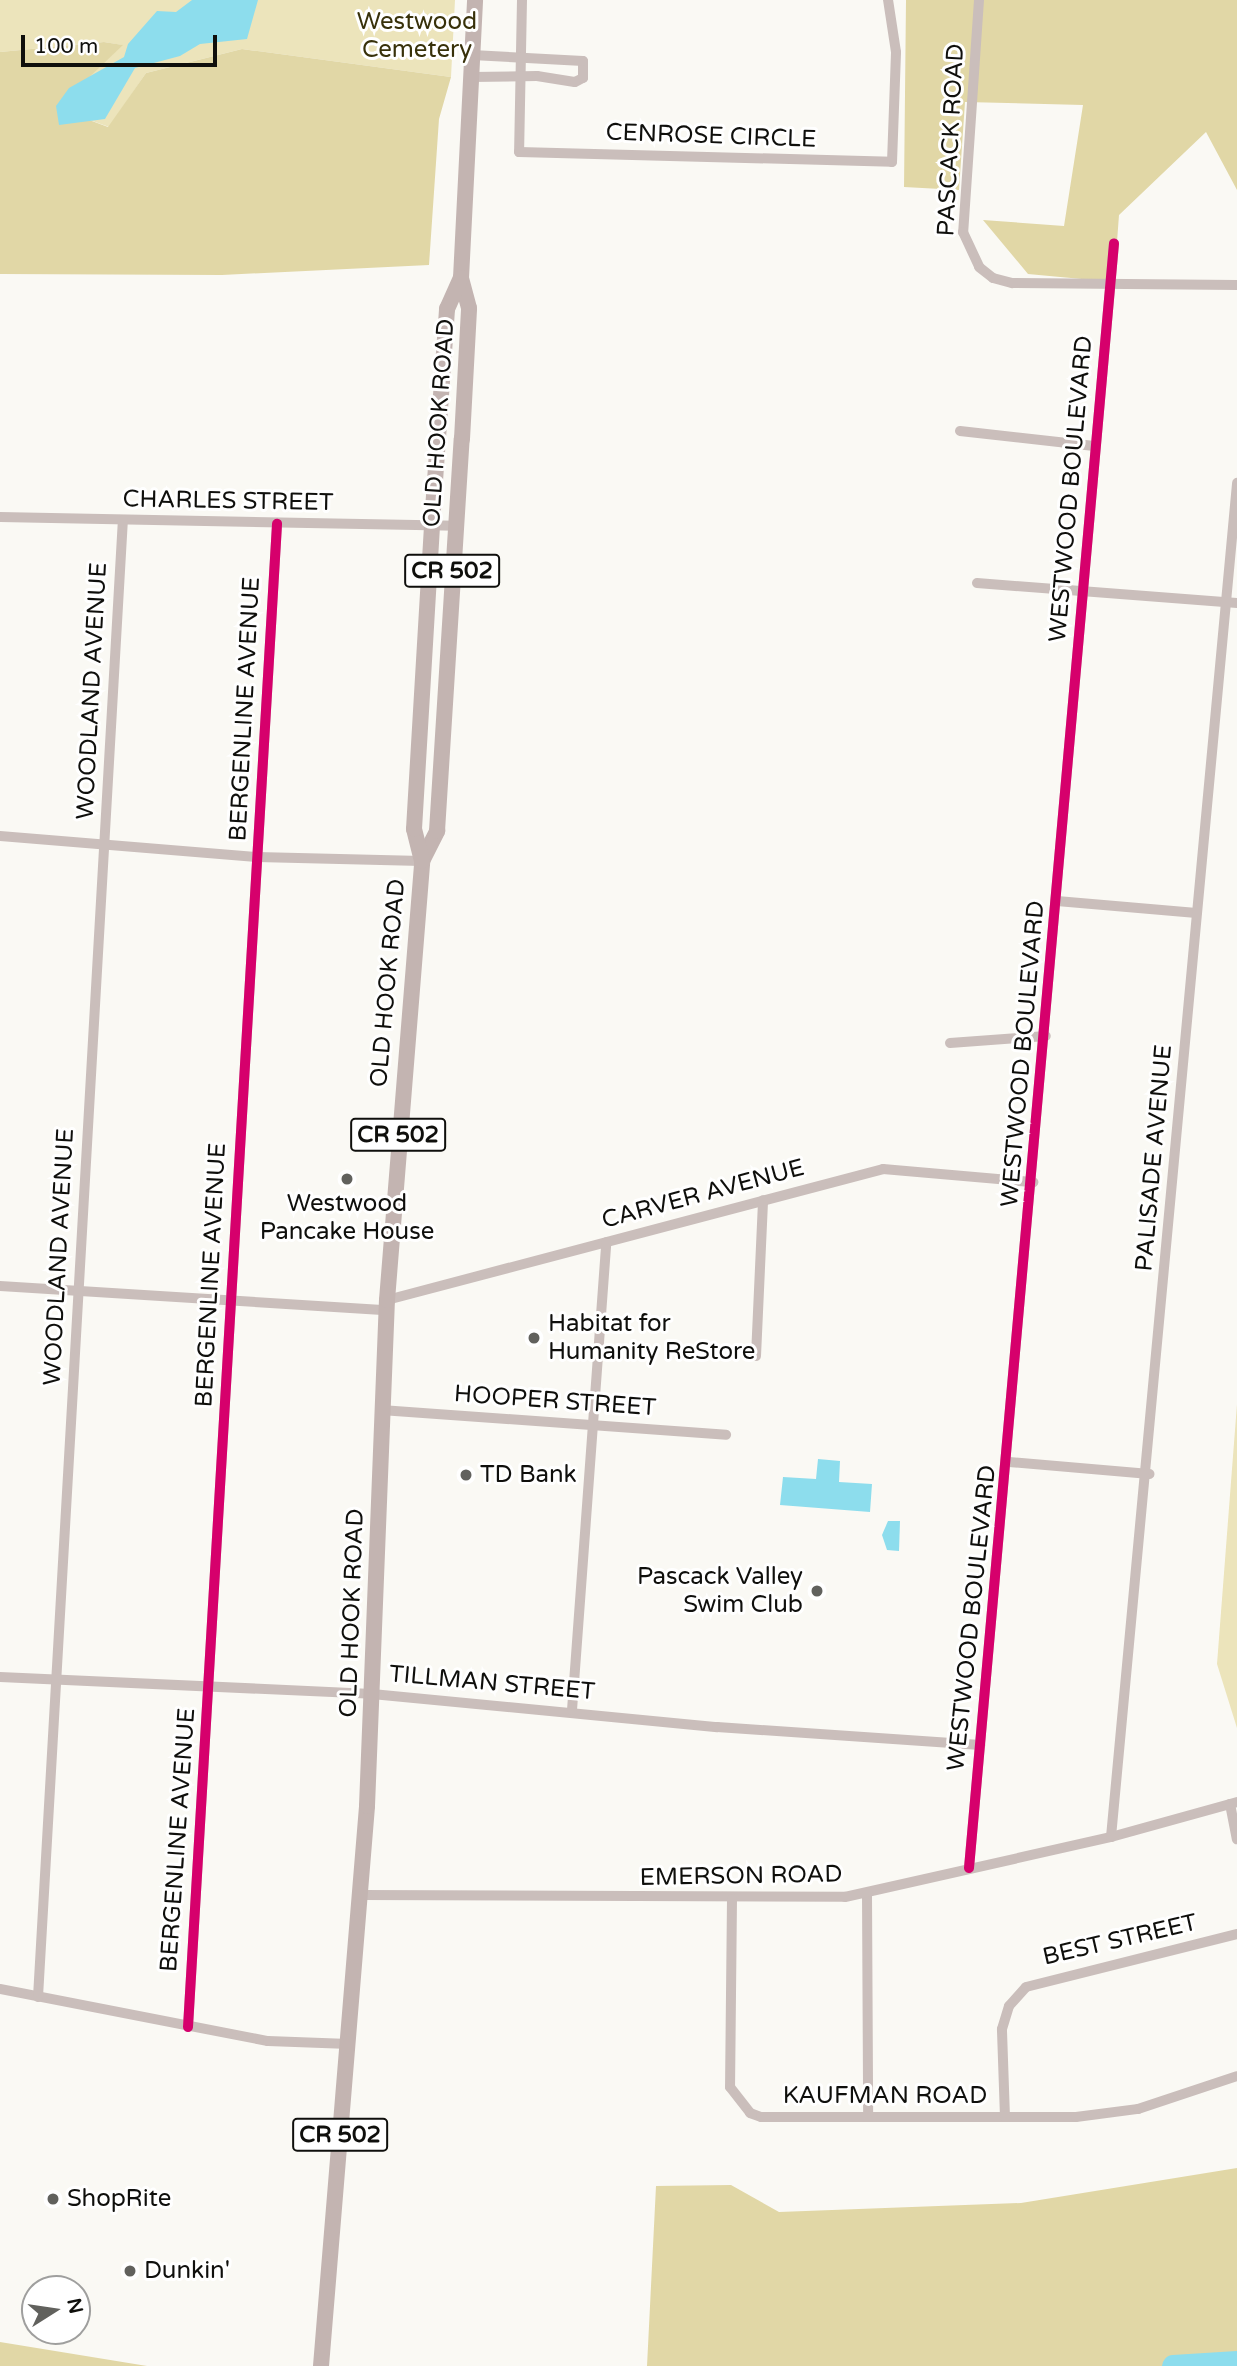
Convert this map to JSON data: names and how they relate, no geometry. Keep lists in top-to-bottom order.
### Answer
{
  "streets": {
    "main road": ["OLD HOOK ROAD", "CR 502"],
    "street": [
      "CENROSE CIRCLE",
      "PASCACK ROAD",
      "WESTWOOD BOULEVARD",
      "CHARLES STREET",
      "WOODLAND AVENUE",
      "BERGENLINE AVENUE",
      "PALISADE AVENUE",
      "CARVER AVENUE",
      "HOOPER STREET",
      "TILLMAN STREET",
      "EMERSON ROAD",
      "BEST STREET",
      "KAUFMAN ROAD"
    ]
  },
  "crossings": [
    ["PASCACK ROAD", "WESTWOOD BOULEVARD"],
    ["OLD HOOK ROAD", "CHARLES STREET"],
    ["OLD HOOK ROAD", "CARVER AVENUE"],
    ["OLD HOOK ROAD", "HOOPER STREET"],
    ["OLD HOOK ROAD", "TILLMAN STREET"],
    ["OLD HOOK ROAD", "EMERSON ROAD"],
    ["WESTWOOD BOULEVARD", "CARVER AVENUE"],
    ["WESTWOOD BOULEVARD", "TILLMAN STREET"],
    ["WESTWOOD BOULEVARD", "EMERSON ROAD"],
    ["CHARLES STREET", "WOODLAND AVENUE"],
    ["CHARLES STREET", "BERGENLINE AVENUE"],
    ["WOODLAND AVENUE", "CARVER AVENUE"],
    ["WOODLAND AVENUE", "TILLMAN STREET"],
    ["BERGENLINE AVENUE", "CARVER AVENUE"],
    ["BERGENLINE AVENUE", "TILLMAN STREET"],
    ["PALISADE AVENUE", "EMERSON ROAD"],
    ["EMERSON ROAD", "KAUFMAN ROAD"],
    ["BEST STREET", "KAUFMAN ROAD"]
  ],
  "parks": ["Westwood Cemetery"],
  "places": [
    "Westwood Pancake House",
    "Habitat for Humanity ReStore",
    "TD Bank",
    "Pascack Valley Swim Club",
    "ShopRite",
    "Dunkin'"
  ],
  "scale_bar": "100 m",
  "north": "right"
}
